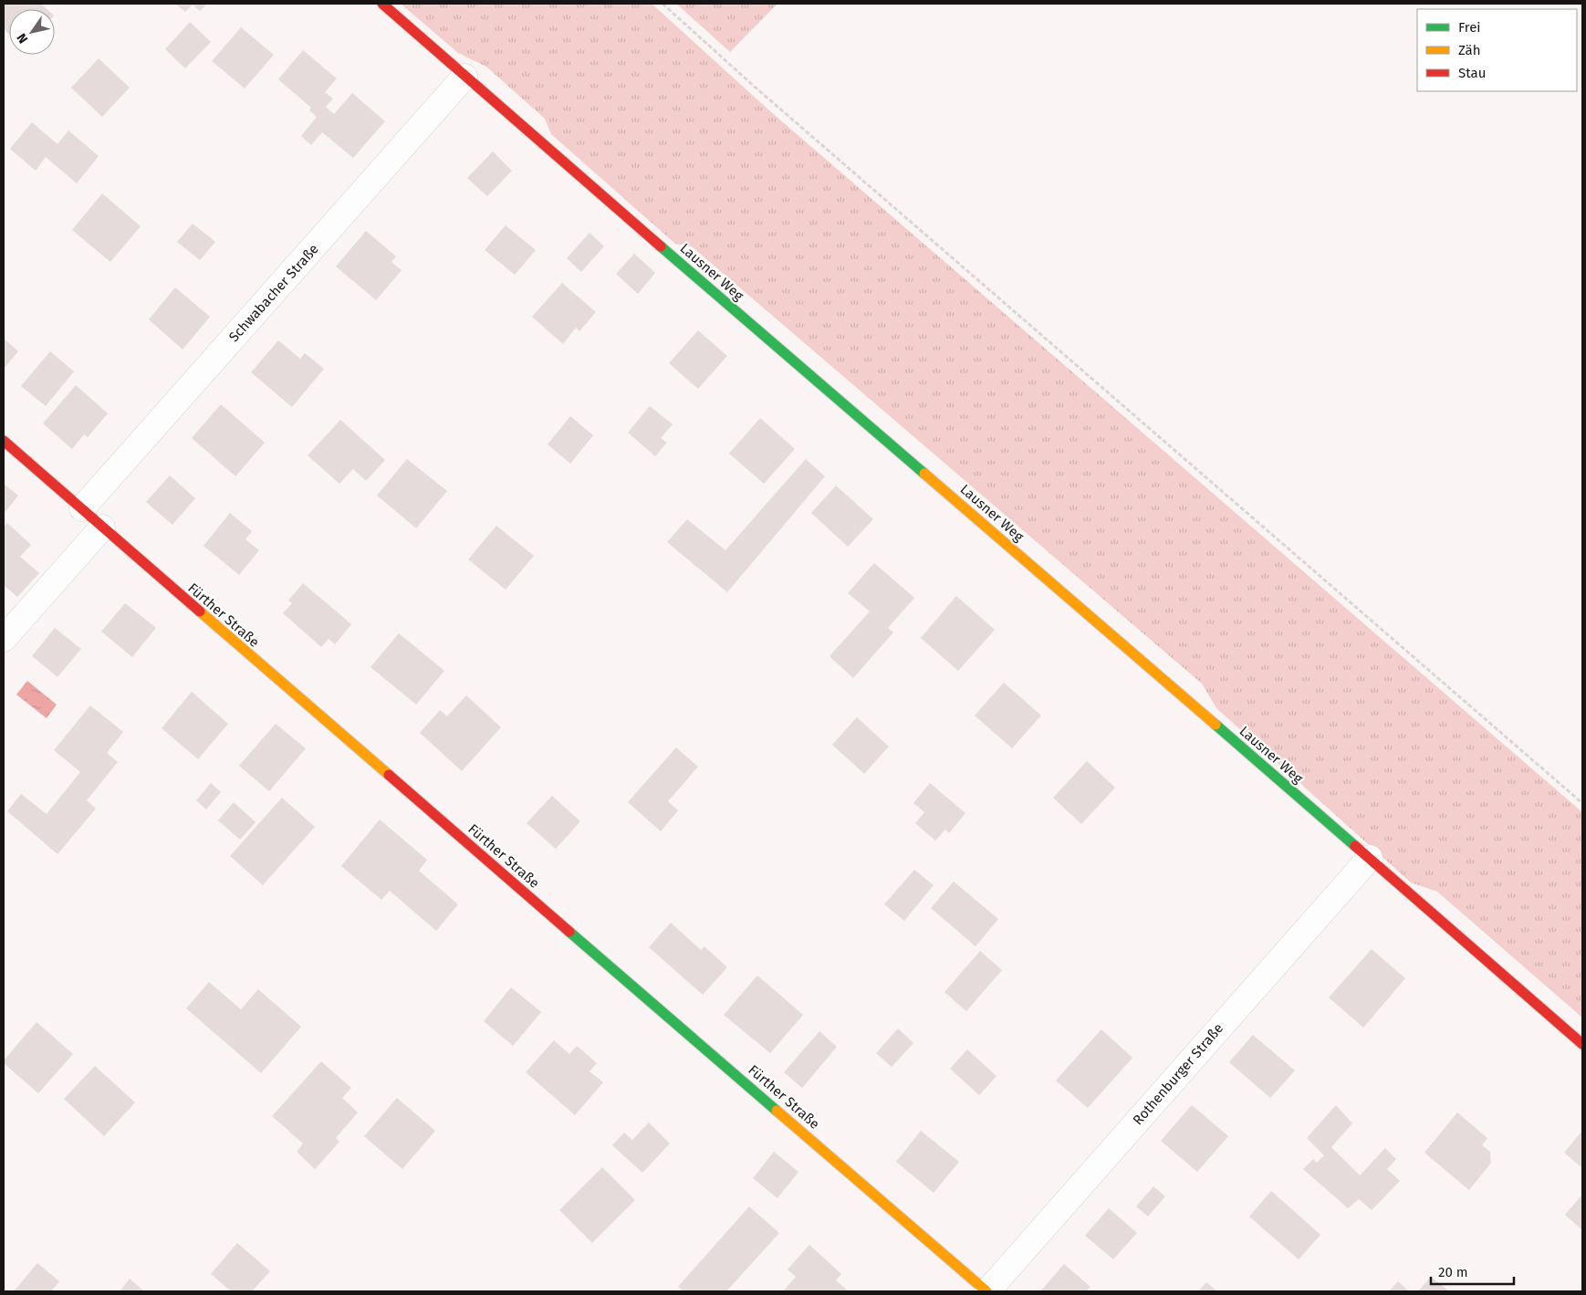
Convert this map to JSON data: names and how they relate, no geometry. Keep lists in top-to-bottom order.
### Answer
{
  "streets": {
    "street": [
      "Lausner Weg",
      "Schwabacher Straße",
      "Fürther Straße",
      "Rothenburger Straße"
    ]
  },
  "crossings": [
    ["Lausner Weg", "Schwabacher Straße"],
    ["Lausner Weg", "Rothenburger Straße"],
    ["Schwabacher Straße", "Fürther Straße"],
    ["Fürther Straße", "Rothenburger Straße"]
  ],
  "legend": ["Frei", "Zäh", "Stau"],
  "scale_bar": "20 m",
  "north": "bottom left"
}
